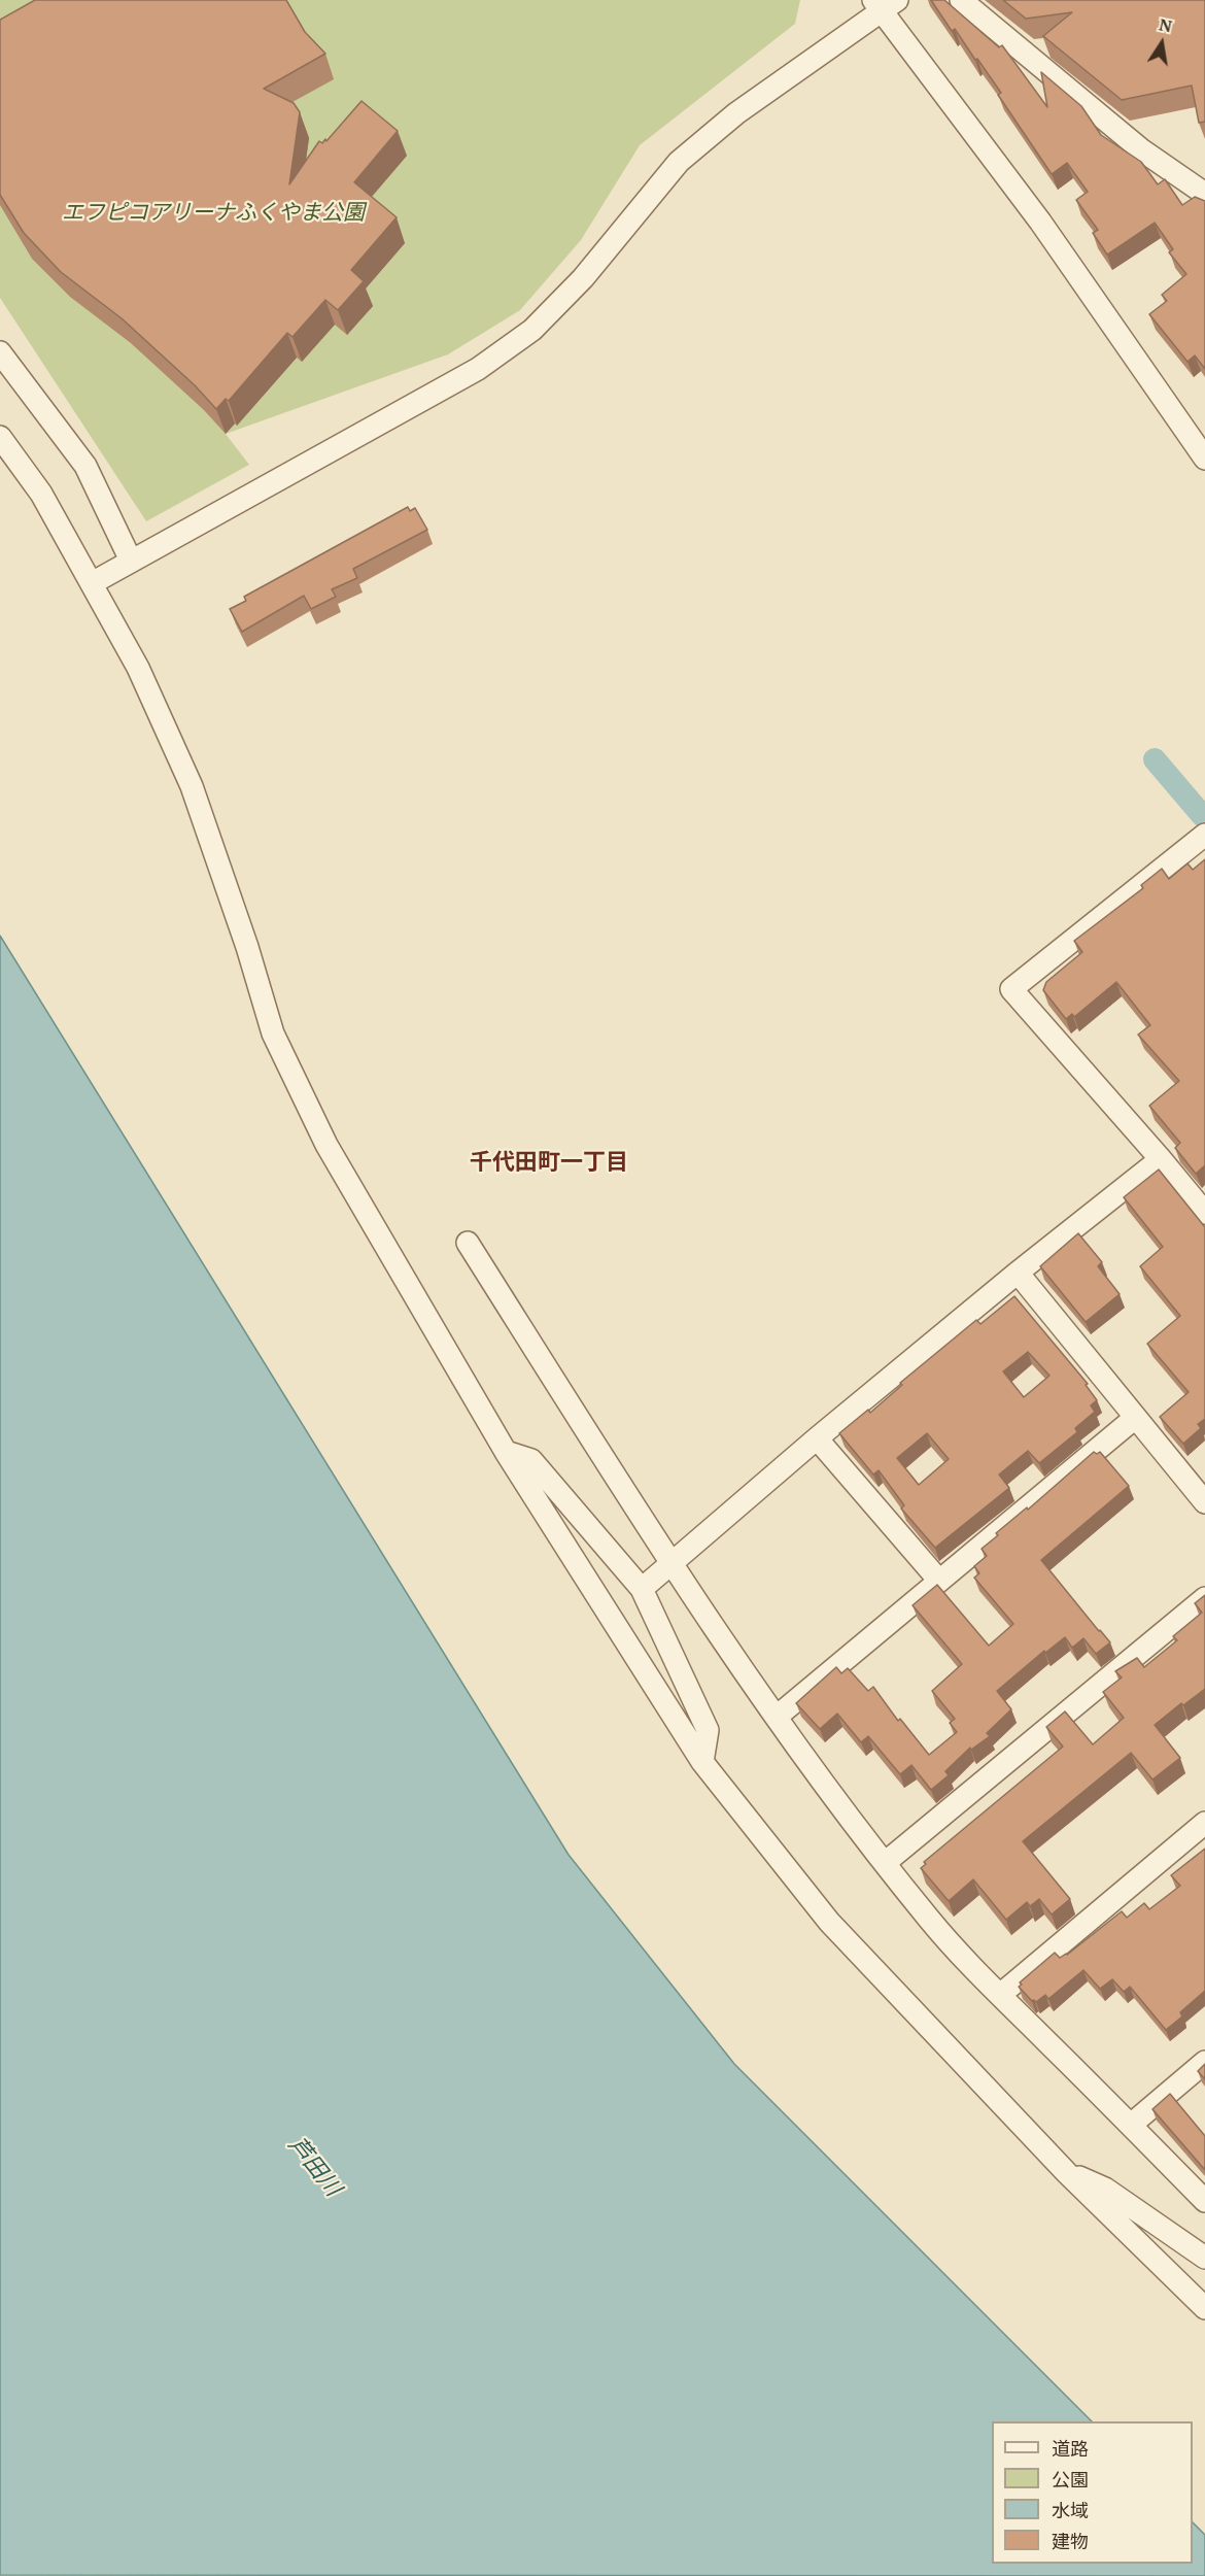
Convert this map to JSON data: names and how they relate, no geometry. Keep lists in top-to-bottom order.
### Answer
{
  "districts": ["千代田町一丁目"],
  "water": ["芦田川"],
  "parks": ["エフピコアリーナふくやま公園"],
  "legend": [
    "道路",
    "公園",
    "水域",
    "建物"
  ],
  "north": "top"
}
